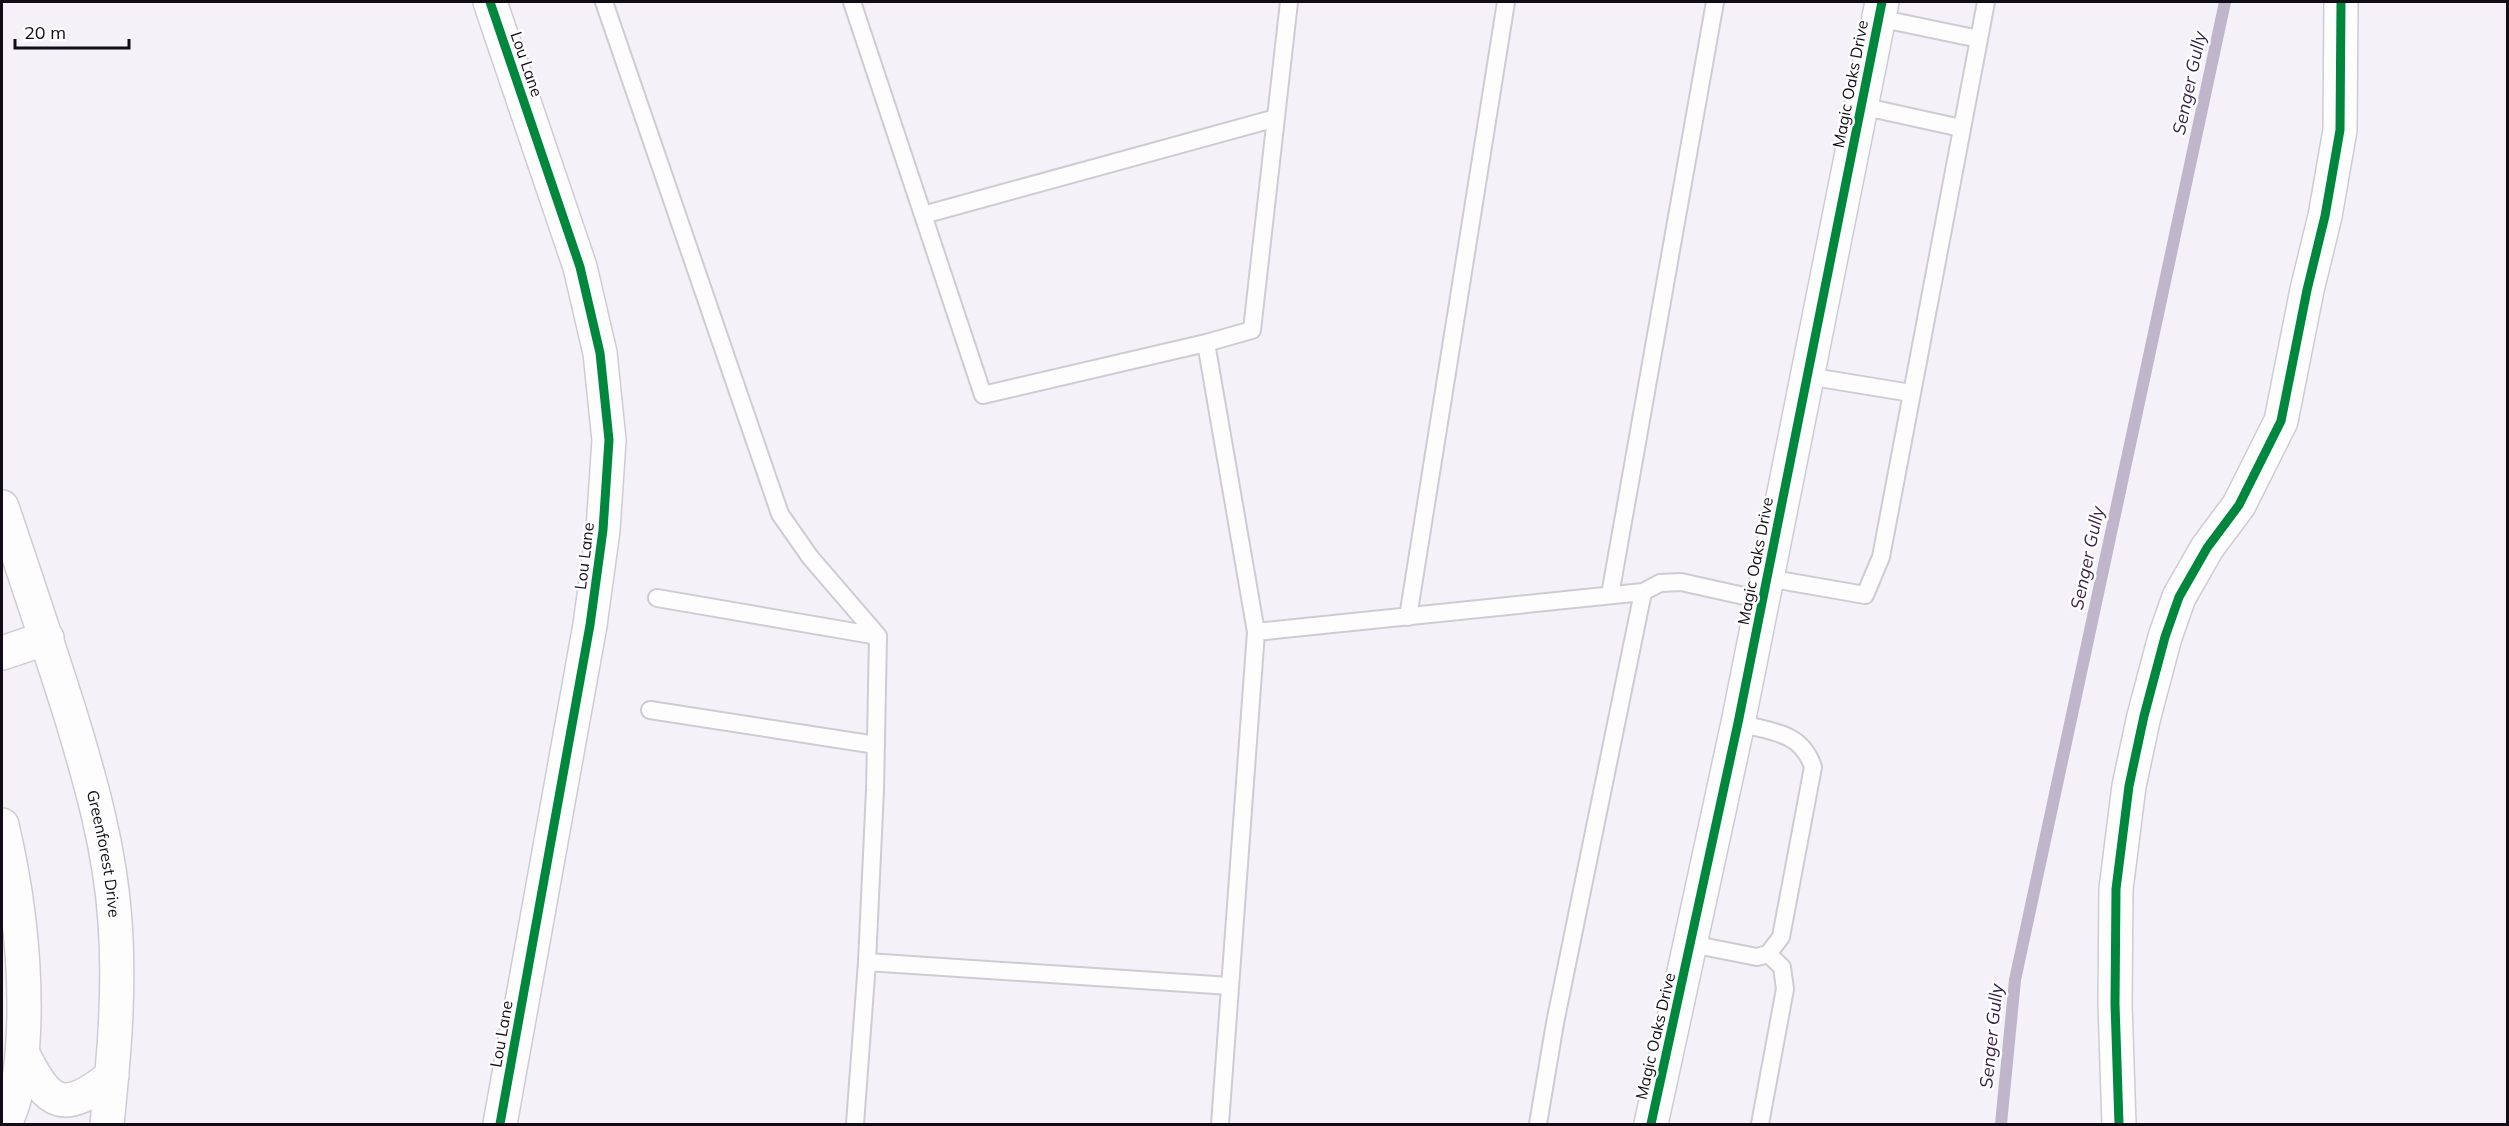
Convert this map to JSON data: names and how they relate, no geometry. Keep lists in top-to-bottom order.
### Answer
{
  "streets": {
    "street": ["Lou Lane", "Magic Oaks Drive", "Greenforest Drive"]
  },
  "water": ["Senger Gully"],
  "scale_bar": "20 m"
}
